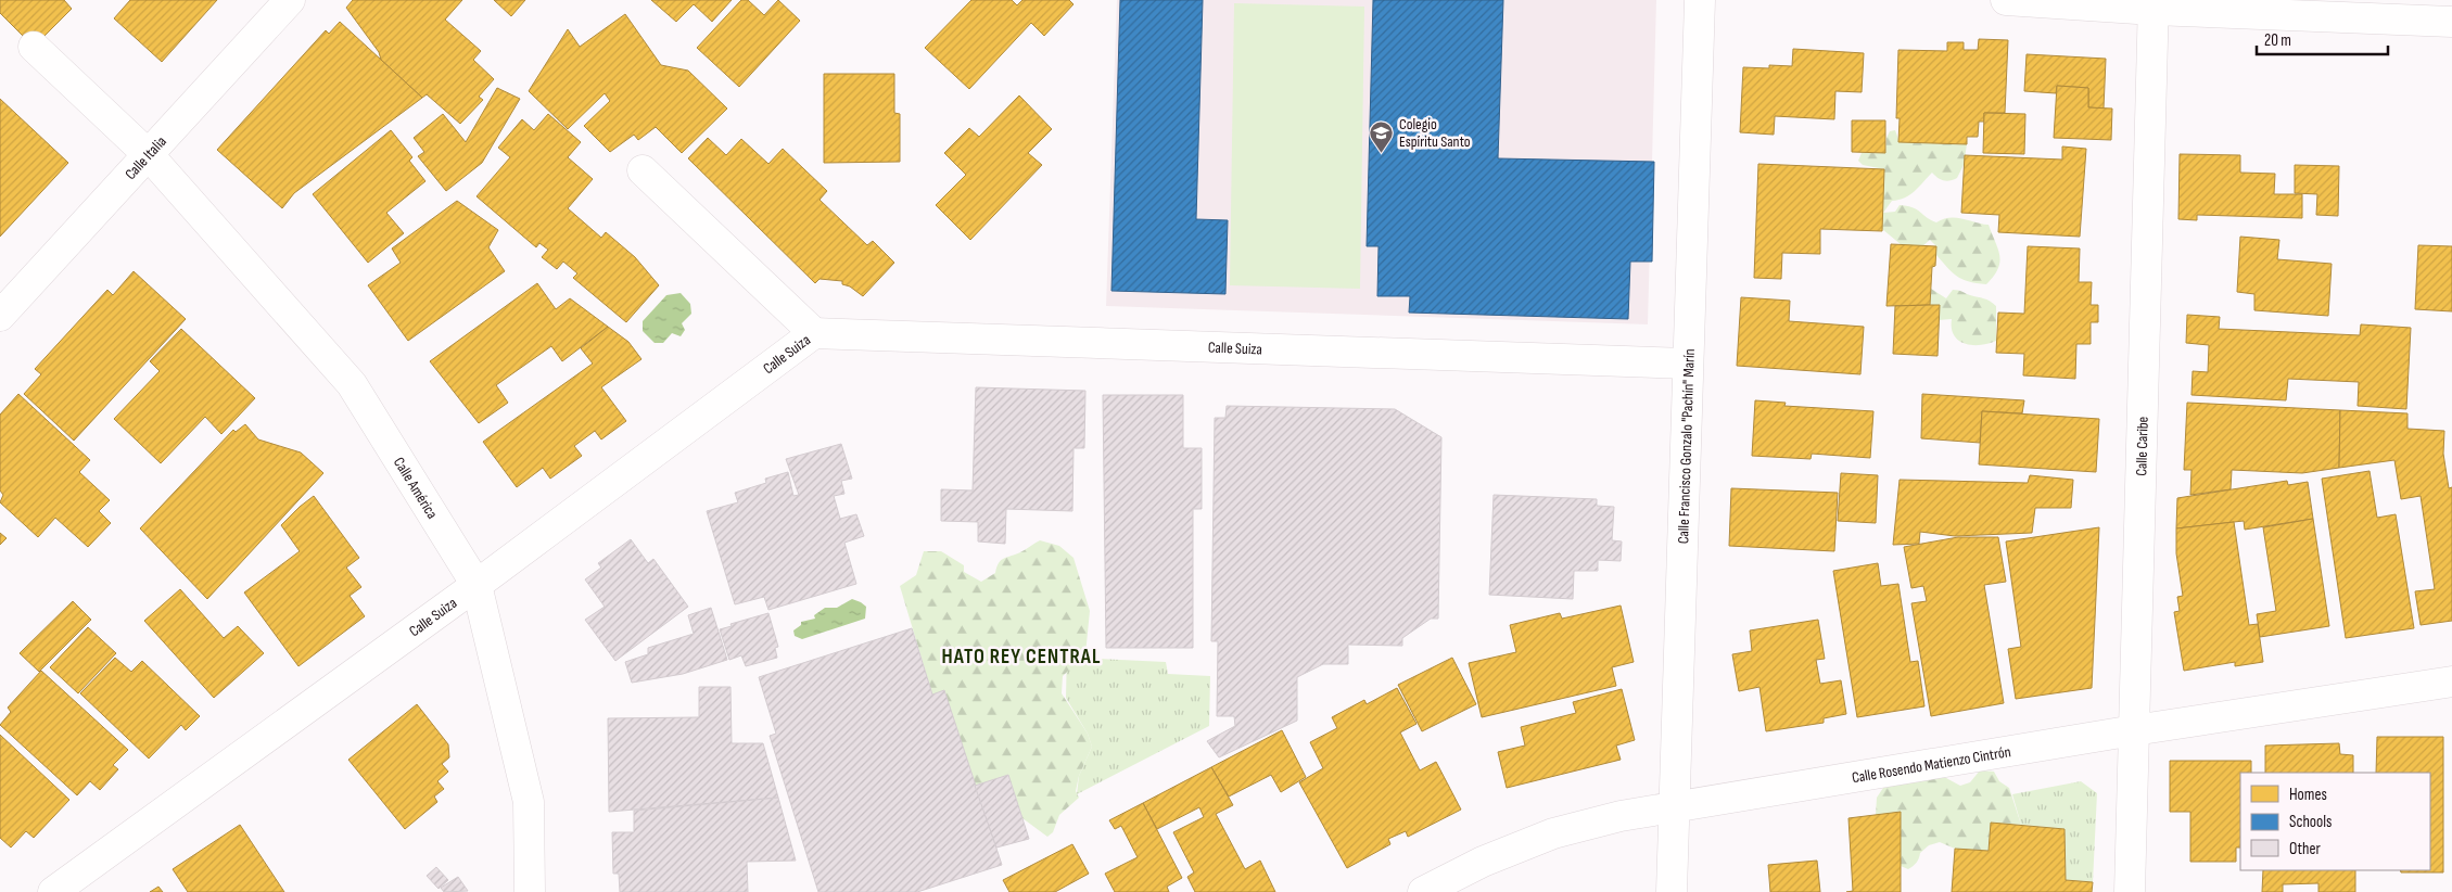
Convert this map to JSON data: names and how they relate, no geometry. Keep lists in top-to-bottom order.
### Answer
{
  "streets": {
    "street": [
      "Calle Italia",
      "Calle Suiza",
      "Calle Francisco Gonzalo \"Pachín\" Marín",
      "Calle Caribe",
      "Calle América",
      "Calle Rosendo Matienzo Cintrón"
    ]
  },
  "crossings": [
    ["Calle Italia", "Calle América"],
    ["Calle Suiza", "Calle Francisco Gonzalo \"Pachín\" Marín"],
    ["Calle Suiza", "Calle América"],
    ["Calle Francisco Gonzalo \"Pachín\" Marín", "Calle Rosendo Matienzo Cintrón"],
    ["Calle Caribe", "Calle Rosendo Matienzo Cintrón"]
  ],
  "districts": ["HATO REY CENTRAL"],
  "places": {
    "school or university": ["Colegio Espíritu Santo"]
  },
  "legend": ["Homes", "Schools", "Other"],
  "scale_bar": "20 m"
}
